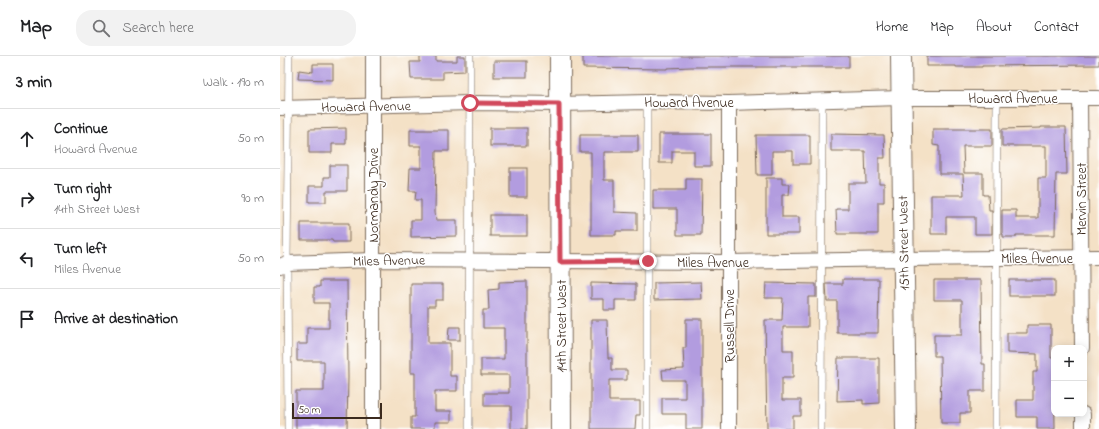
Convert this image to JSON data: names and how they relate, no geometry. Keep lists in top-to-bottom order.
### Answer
{
  "streets": {
    "street": [
      "Howard Avenue",
      "Normandy Drive",
      "Mervin Street",
      "15th Street West",
      "Miles Avenue",
      "14th Street West",
      "Russell Drive"
    ]
  },
  "crossings": [
    ["Howard Avenue", "Normandy Drive"],
    ["Howard Avenue", "Mervin Street"],
    ["Howard Avenue", "15th Street West"],
    ["Howard Avenue", "14th Street West"],
    ["Howard Avenue", "Russell Drive"],
    ["Normandy Drive", "Miles Avenue"],
    ["Mervin Street", "Miles Avenue"],
    ["15th Street West", "Miles Avenue"],
    ["Miles Avenue", "14th Street West"],
    ["Miles Avenue", "Russell Drive"]
  ],
  "scale_bar": "50 m",
  "page": {
    "header": "Map",
    "search": "Search here",
    "nav": [
      "Home",
      "Map",
      "About",
      "Contact"
    ],
    "heading": ["3 min", "Walk · 190 m"],
    "list": [
      ["Continue", "Howard Avenue", "50 m"],
      ["Turn right", "14th Street West", "90 m"],
      ["Turn left", "Miles Avenue", "50 m"],
      "Arrive at destination"
    ],
    "map_buttons": ["+", "−"],
    "scale": "50 m"
  }
}
